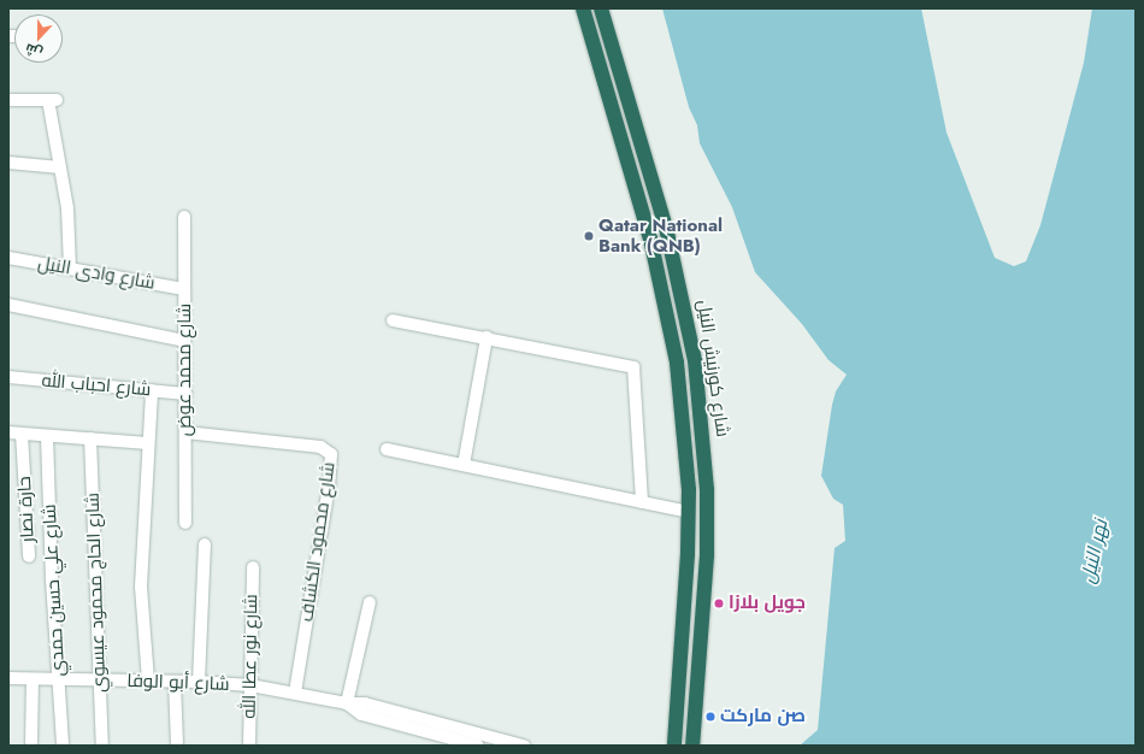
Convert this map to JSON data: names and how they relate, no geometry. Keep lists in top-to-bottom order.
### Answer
{
  "streets": {
    "highway": ["شارع كورنيش النيل"],
    "street": [
      "شارع وادى النيل",
      "شارع محمد عوض",
      "شارع احباب الله",
      "حارة نصار",
      "شارع محمود الكشاف",
      "شارع علي حسين حمدي",
      "شارع الحاج محمود عيسوي",
      "شارع نور عطا الله",
      "شارع أبو الوفا"
    ]
  },
  "crossings": [
    ["شارع وادى النيل", "شارع محمد عوض"],
    ["شارع محمد عوض", "شارع احباب الله"],
    ["شارع محمد عوض", "شارع محمود الكشاف"],
    ["شارع محمد عوض", "شارع أبو الوفا"],
    ["شارع محمود الكشاف", "شارع أبو الوفا"],
    ["شارع علي حسين حمدي", "شارع أبو الوفا"],
    ["شارع الحاج محمود عيسوي", "شارع أبو الوفا"],
    ["شارع نور عطا الله", "شارع أبو الوفا"]
  ],
  "water": ["نهر النيل"],
  "places": ["Qatar National Bank (QNB)", "جويل بلازا", "صن ماركت"],
  "north": "bottom"
}
